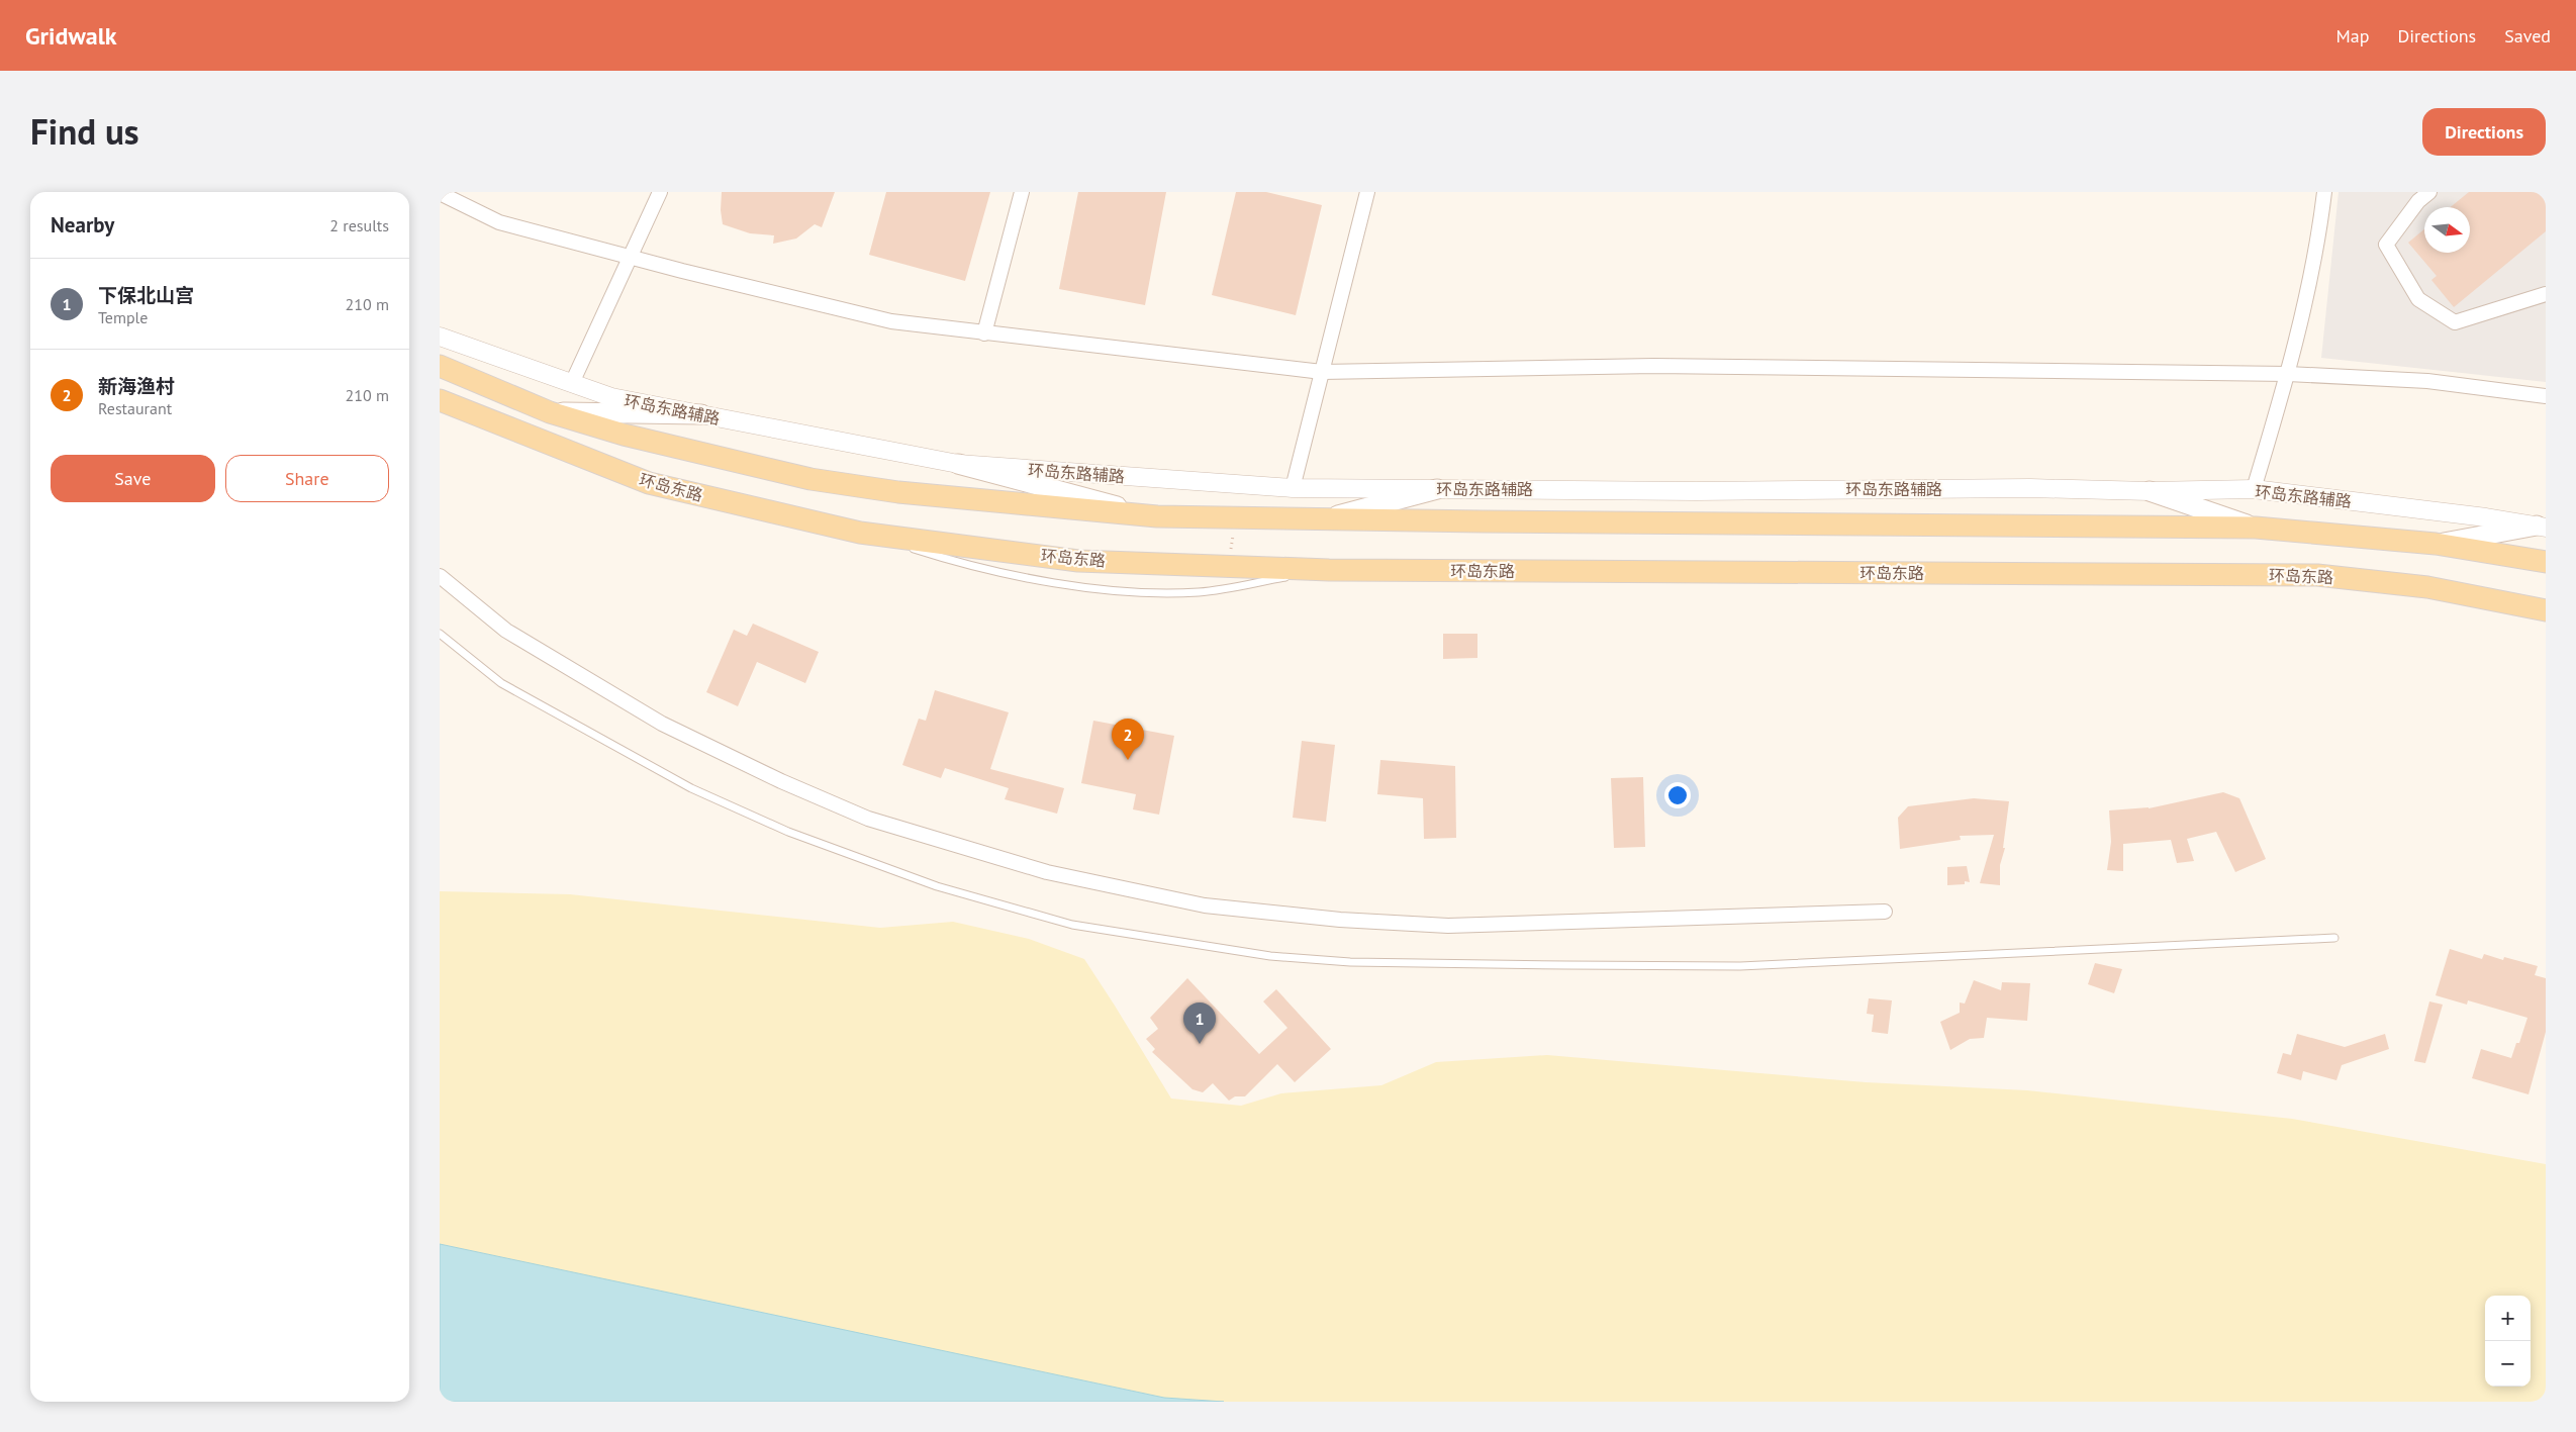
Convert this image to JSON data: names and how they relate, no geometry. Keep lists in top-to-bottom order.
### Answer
{
  "streets": {
    "main road": ["环岛东路"],
    "street": ["环岛东路辅路"]
  },
  "north": "right",
  "page": {
    "header": "Gridwalk",
    "nav": ["Map", "Directions", "Saved"],
    "title": "Find us",
    "buttons": [
      "Directions",
      ["Save", "Share"]
    ],
    "heading": ["Nearby", "2 results"],
    "list": [
      {
        "mark": "1",
        "name": "下保北山宫",
        "note": "Temple",
        "value": "210 m"
      },
      {
        "mark": "2",
        "name": "新海渔村",
        "note": "Restaurant",
        "value": "210 m"
      }
    ],
    "pins": ["2", "1"],
    "map_buttons": ["+", "−"]
  }
}
